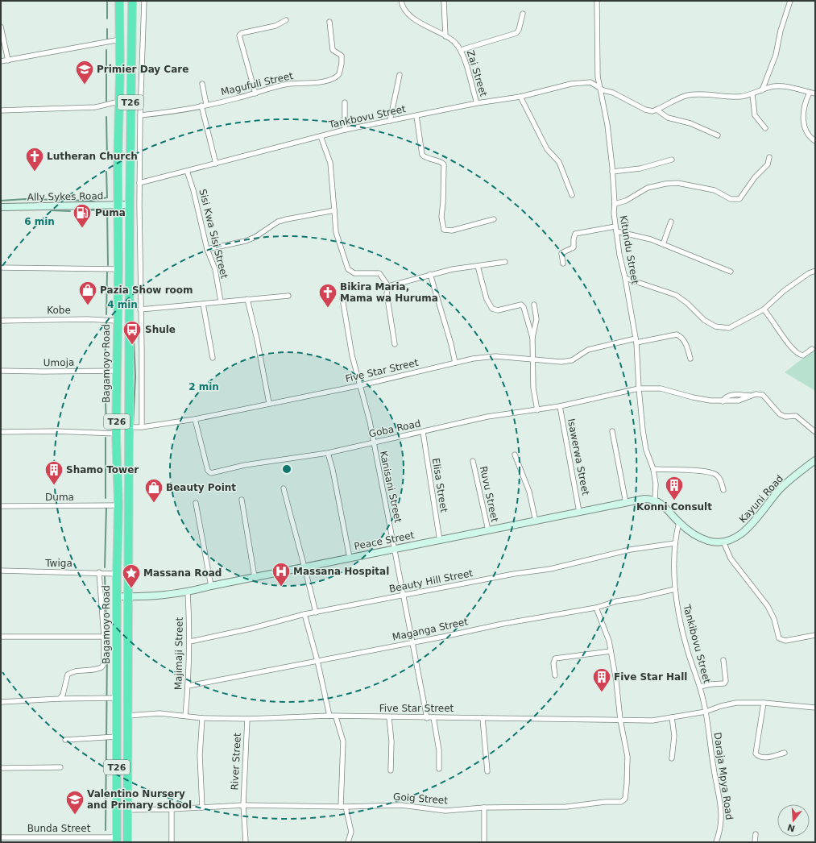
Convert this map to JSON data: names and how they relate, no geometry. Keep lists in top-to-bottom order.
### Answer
{
  "streets": {
    "highway": ["T26", "Bagamoyo Road"],
    "street": [
      "Zai Street",
      "Magufuli Street",
      "Tankbovu Street",
      "Ally Sykes Road",
      "Sisi Kwa Sisi Street",
      "Kitundu Street",
      "Kobe",
      "Umoja",
      "Five Star Street",
      "Goba Road",
      "Isawerwa Street",
      "Elisa Street",
      "Kanisani Street",
      "Ruvu Street",
      "Duma",
      "Kayuni Road",
      "Peace Street",
      "Twiga",
      "Beauty Hill Street",
      "Maganga Street",
      "Tankibovu Street",
      "Majimaji Street",
      "River Street",
      "Daraja Mpya Road",
      "Goig Street",
      "Bunda Street"
    ]
  },
  "crossings": [
    ["Zai Street", "Tankbovu Street"],
    ["T26", "Ally Sykes Road"],
    ["T26", "Five Star Street"],
    ["T26", "Peace Street"],
    ["T26", "Goig Street"],
    ["Tankbovu Street", "Sisi Kwa Sisi Street"],
    ["Tankbovu Street", "Kitundu Street"],
    ["Ally Sykes Road", "Bagamoyo Road"],
    ["Kitundu Street", "Five Star Street"],
    ["Kitundu Street", "Goba Road"],
    ["Kitundu Street", "Peace Street"],
    ["Kobe", "Bagamoyo Road"],
    ["Umoja", "Bagamoyo Road"],
    ["Bagamoyo Road", "Duma"],
    ["Bagamoyo Road", "Peace Street"],
    ["Bagamoyo Road", "Twiga"],
    ["Bagamoyo Road", "Bunda Street"],
    ["Five Star Street", "Goba Road"],
    ["Five Star Street", "Kanisani Street"],
    ["Five Star Street", "Tankibovu Street"],
    ["Five Star Street", "Majimaji Street"],
    ["Five Star Street", "River Street"],
    ["Five Star Street", "Daraja Mpya Road"],
    ["Five Star Street", "Goig Street"],
    ["Goba Road", "Isawerwa Street"],
    ["Goba Road", "Elisa Street"],
    ["Goba Road", "Kanisani Street"],
    ["Isawerwa Street", "Peace Street"],
    ["Elisa Street", "Peace Street"],
    ["Kanisani Street", "Peace Street"],
    ["Kanisani Street", "Beauty Hill Street"],
    ["Kanisani Street", "Maganga Street"],
    ["Ruvu Street", "Peace Street"],
    ["Peace Street", "Majimaji Street"],
    ["Beauty Hill Street", "Tankibovu Street"],
    ["Beauty Hill Street", "Majimaji Street"],
    ["Maganga Street", "Tankibovu Street"],
    ["Maganga Street", "Majimaji Street"],
    ["Tankibovu Street", "Daraja Mpya Road"],
    ["River Street", "Goig Street"]
  ],
  "places": {
    "school or university": ["Primier Day Care", "Valentino Nursery and Primary school"],
    "church": ["Lutheran Church", "Bikira Maria, Mama wa Huruma"],
    "fuel station": ["Puma"],
    "shop": ["Pazia Show room", "Beauty Point"],
    "bus stop": ["Shule"],
    "building": ["Shamo Tower", "Konni Consult", "Five Star Hall"],
    "hospital": ["Massana Hospital"],
    "place": ["Massana Road"]
  },
  "north": "bottom",
  "rings": ["6 min", "4 min", "2 min"]
}
